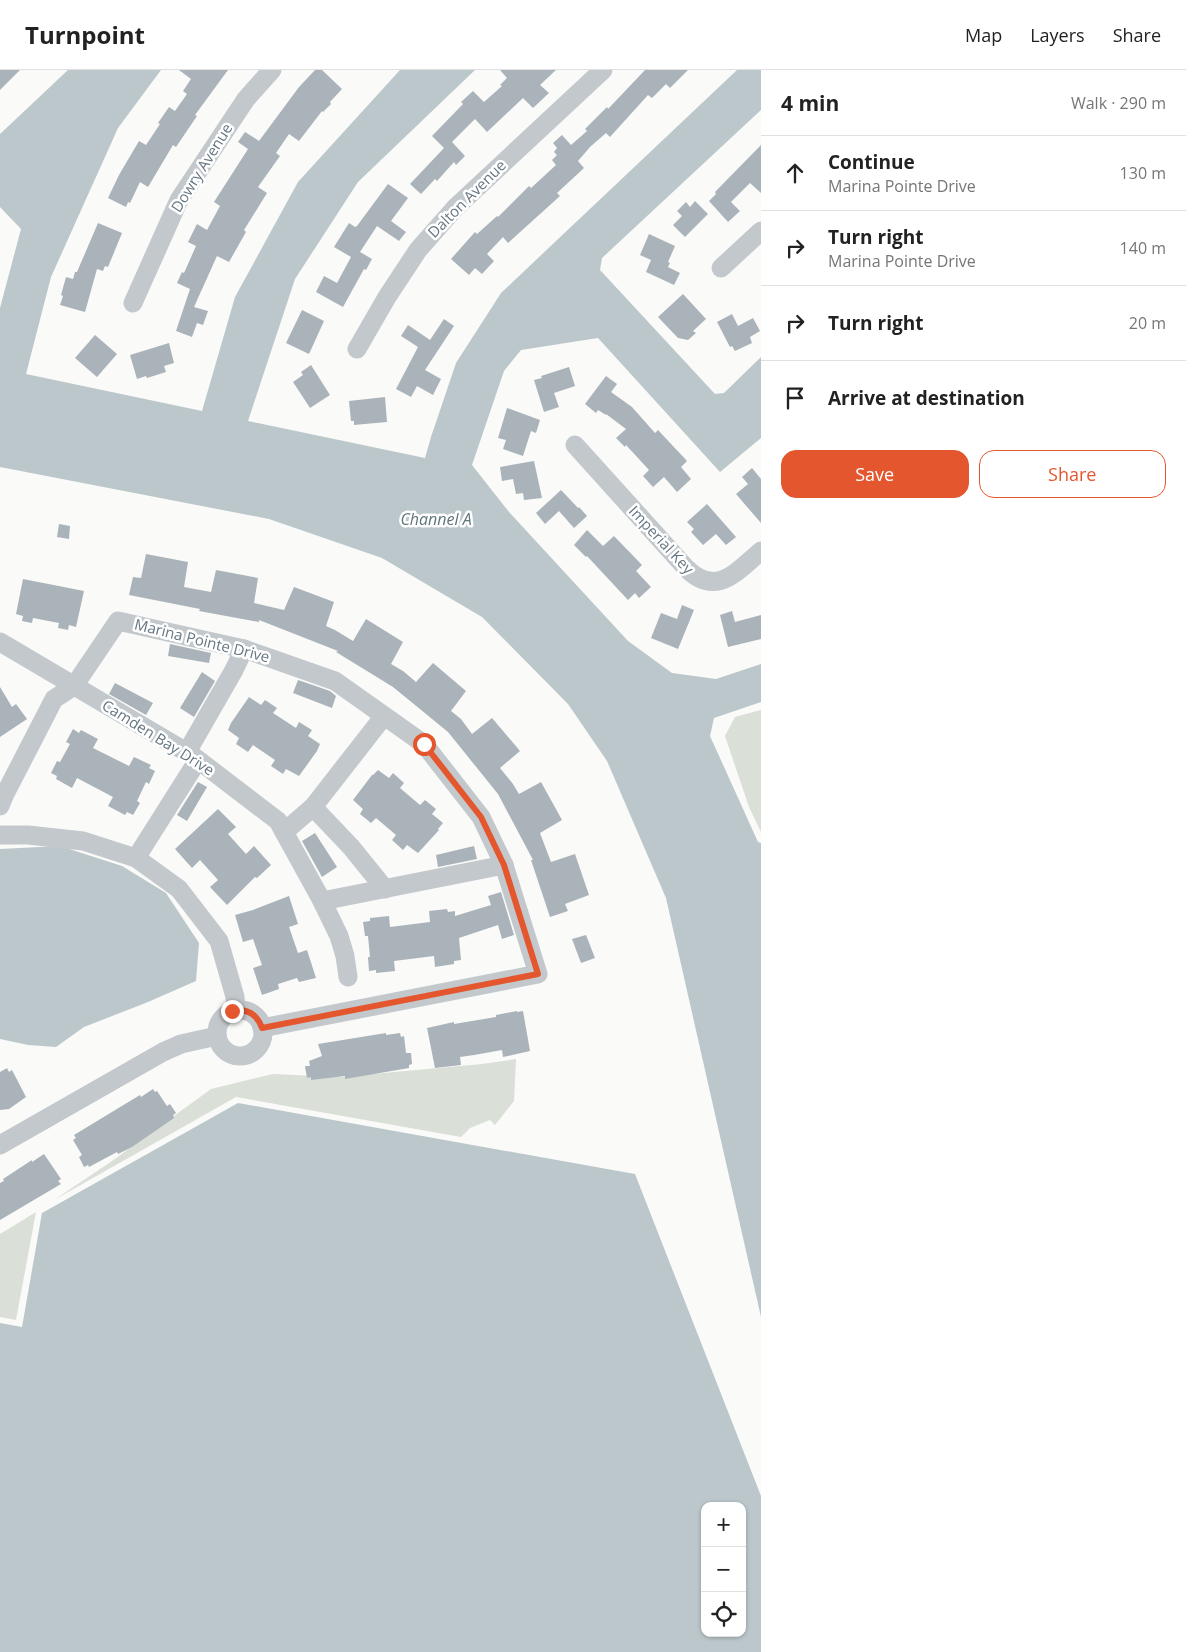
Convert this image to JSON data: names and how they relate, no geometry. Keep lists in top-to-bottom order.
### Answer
{
  "streets": {
    "street": [
      "Dowry Avenue",
      "Dalton Avenue",
      "Imperial Key",
      "Marina Pointe Drive",
      "Camden Bay Drive"
    ]
  },
  "crossings": [
    ["Marina Pointe Drive", "Camden Bay Drive"]
  ],
  "water": ["Channel A"],
  "page": {
    "header": "Turnpoint",
    "nav": ["Map", "Layers", "Share"],
    "heading": ["4 min", "Walk · 290 m"],
    "list": [
      ["Continue", "Marina Pointe Drive", "130 m"],
      ["Turn right", "Marina Pointe Drive", "140 m"],
      ["Turn right", "20 m"],
      "Arrive at destination"
    ],
    "buttons": ["Save", "Share"],
    "map_buttons": ["+", "−"]
  }
}
